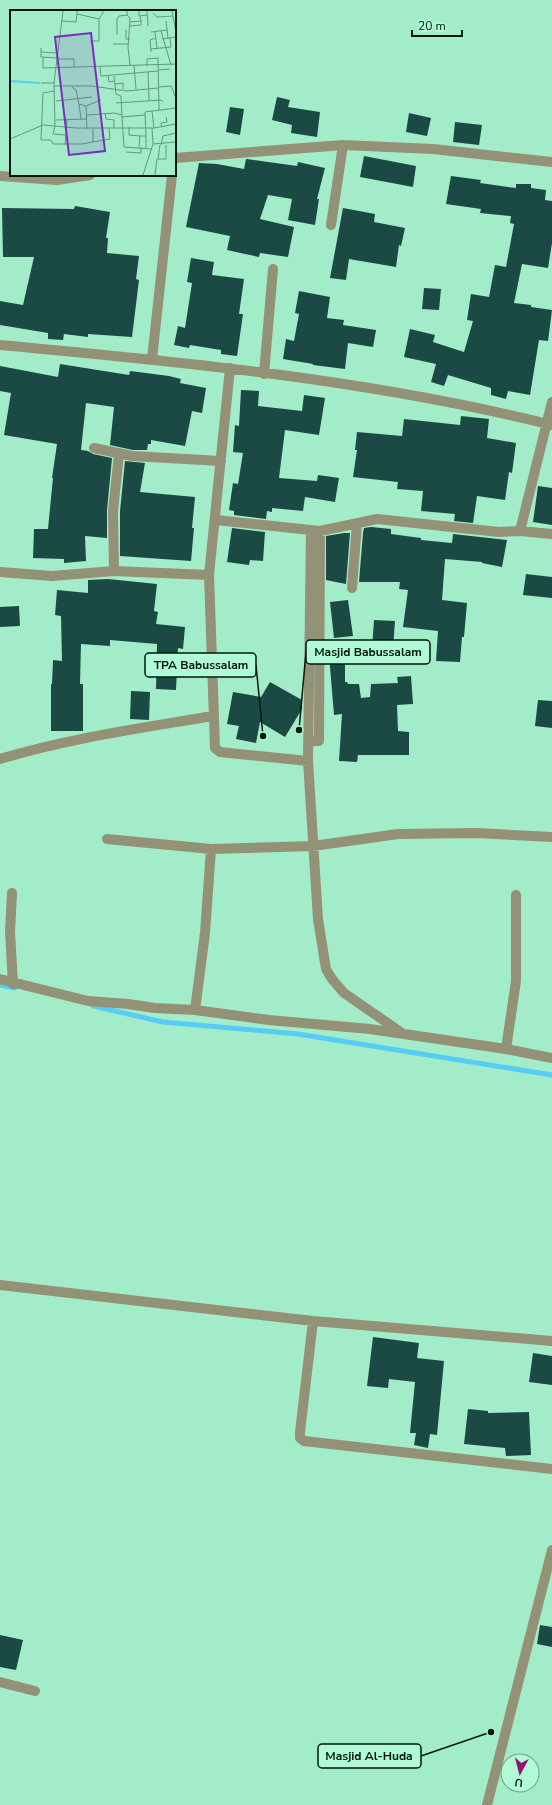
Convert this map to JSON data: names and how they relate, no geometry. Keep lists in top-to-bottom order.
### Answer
{
  "places": ["Masjid Babussalam", "TPA Babussalam", "Masjid Al-Huda"],
  "scale_bar": "20 m",
  "north": "bottom"
}
